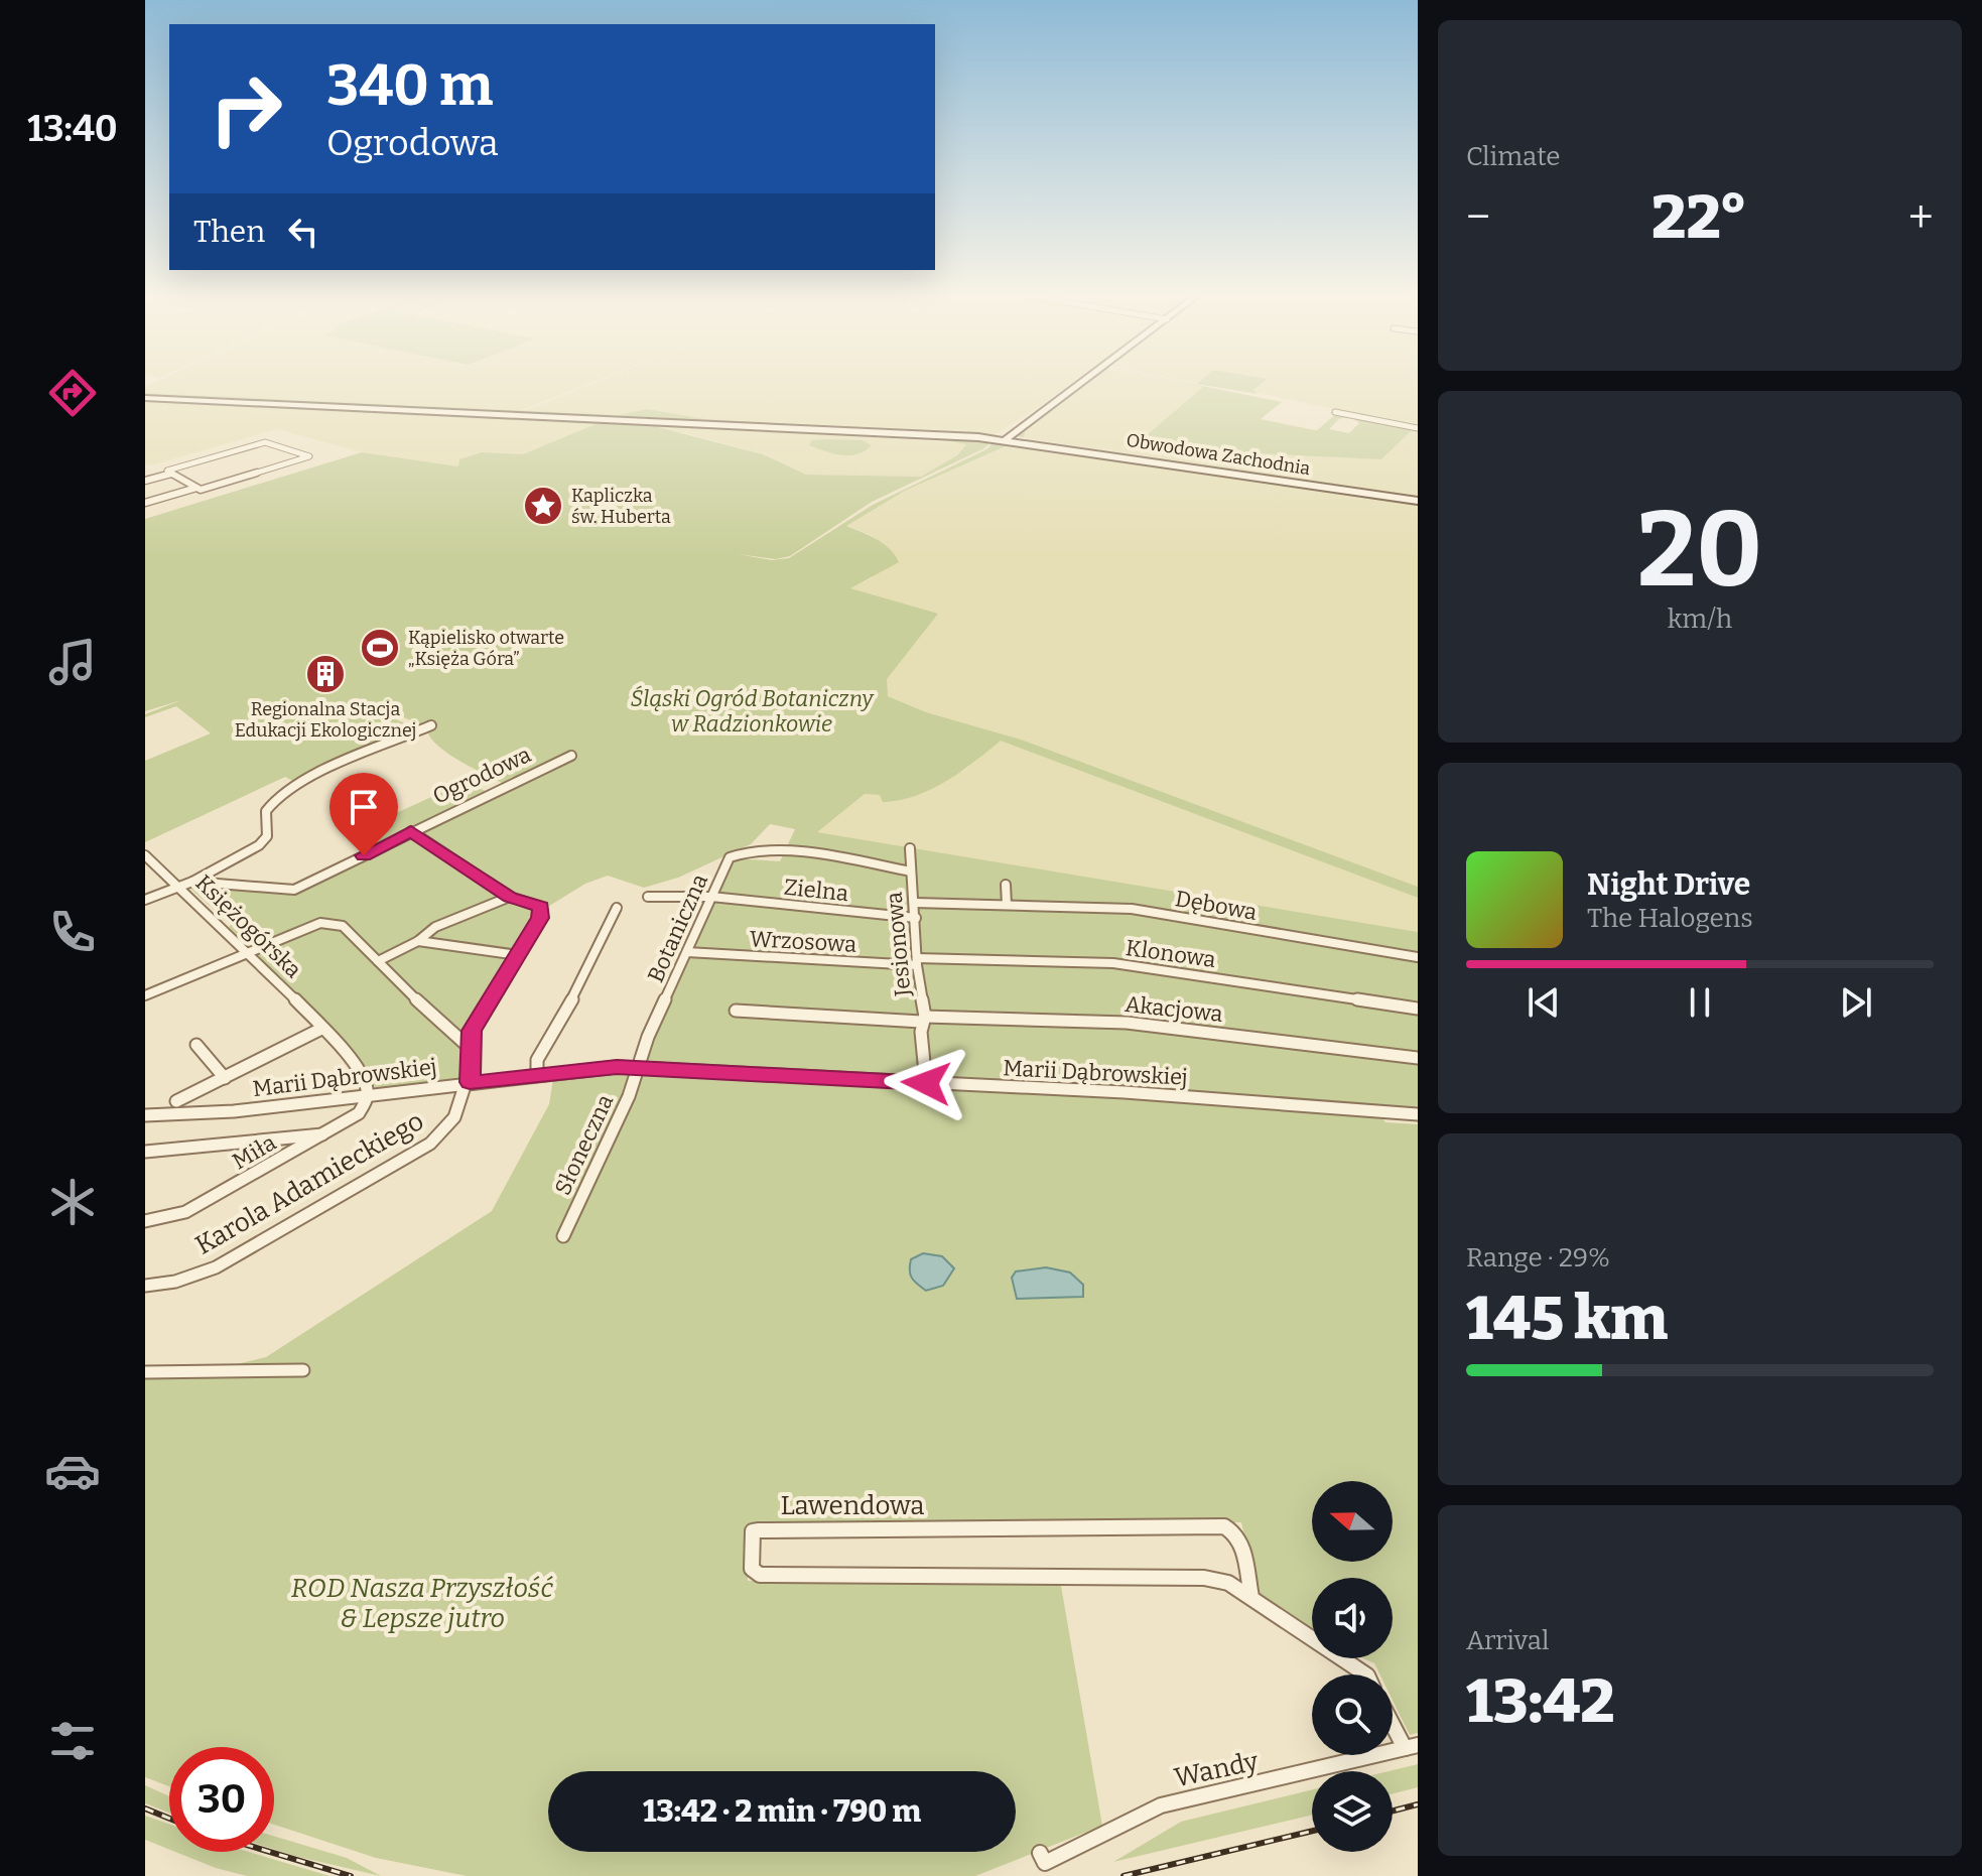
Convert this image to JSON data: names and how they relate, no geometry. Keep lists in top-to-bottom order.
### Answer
{
  "streets": {
    "main road": ["Obwodowa Zachodnia"],
    "street": [
      "Ogrodowa",
      "Zielna",
      "Dębowa",
      "Księżogórska",
      "Botaniczna",
      "Wrzosowa",
      "Jesionowa",
      "Klonowa",
      "Akacjowa",
      "Marii Dąbrowskiej",
      "Słoneczna",
      "Miła",
      "Karola Adamieckiego",
      "Lawendowa",
      "Wandy"
    ]
  },
  "crossings": [
    ["Zielna", "Botaniczna"],
    ["Zielna", "Jesionowa"],
    ["Dębowa", "Jesionowa"],
    ["Księżogórska", "Marii Dąbrowskiej"],
    ["Księżogórska", "Miła"],
    ["Botaniczna", "Wrzosowa"],
    ["Botaniczna", "Jesionowa"],
    ["Botaniczna", "Marii Dąbrowskiej"],
    ["Botaniczna", "Słoneczna"],
    ["Wrzosowa", "Jesionowa"],
    ["Wrzosowa", "Klonowa"],
    ["Jesionowa", "Klonowa"],
    ["Jesionowa", "Akacjowa"],
    ["Jesionowa", "Marii Dąbrowskiej"],
    ["Marii Dąbrowskiej", "Słoneczna"],
    ["Marii Dąbrowskiej", "Miła"],
    ["Marii Dąbrowskiej", "Karola Adamieckiego"]
  ],
  "parks": ["Śląski Ogród Botaniczny w Radzionkowie", "ROD Nasza Przyszłość & Lepsze jutro"],
  "places": {
    "place": ["Kapliczka św. Huberta"],
    "sports": ["Kąpielisko otwarte „Księża Góra”"],
    "building": ["Regionalna Stacja Edukacji Ekologicznej"]
  },
  "north": "left",
  "page": {
    "tabs": "13:40",
    "tile": [
      "Climate",
      ["20", "km/h"],
      ["Range · 29%", "145 km"],
      ["Arrival", "13:42"]
    ],
    "turn": ["340 m", "Ogrodowa"],
    "heat": ["−", "22°", "+"],
    "then": "Then",
    "song": ["Night Drive", "The Halogens"],
    "limit": "30",
    "trip": "13:42 · 2 min · 790 m"
  }
}
